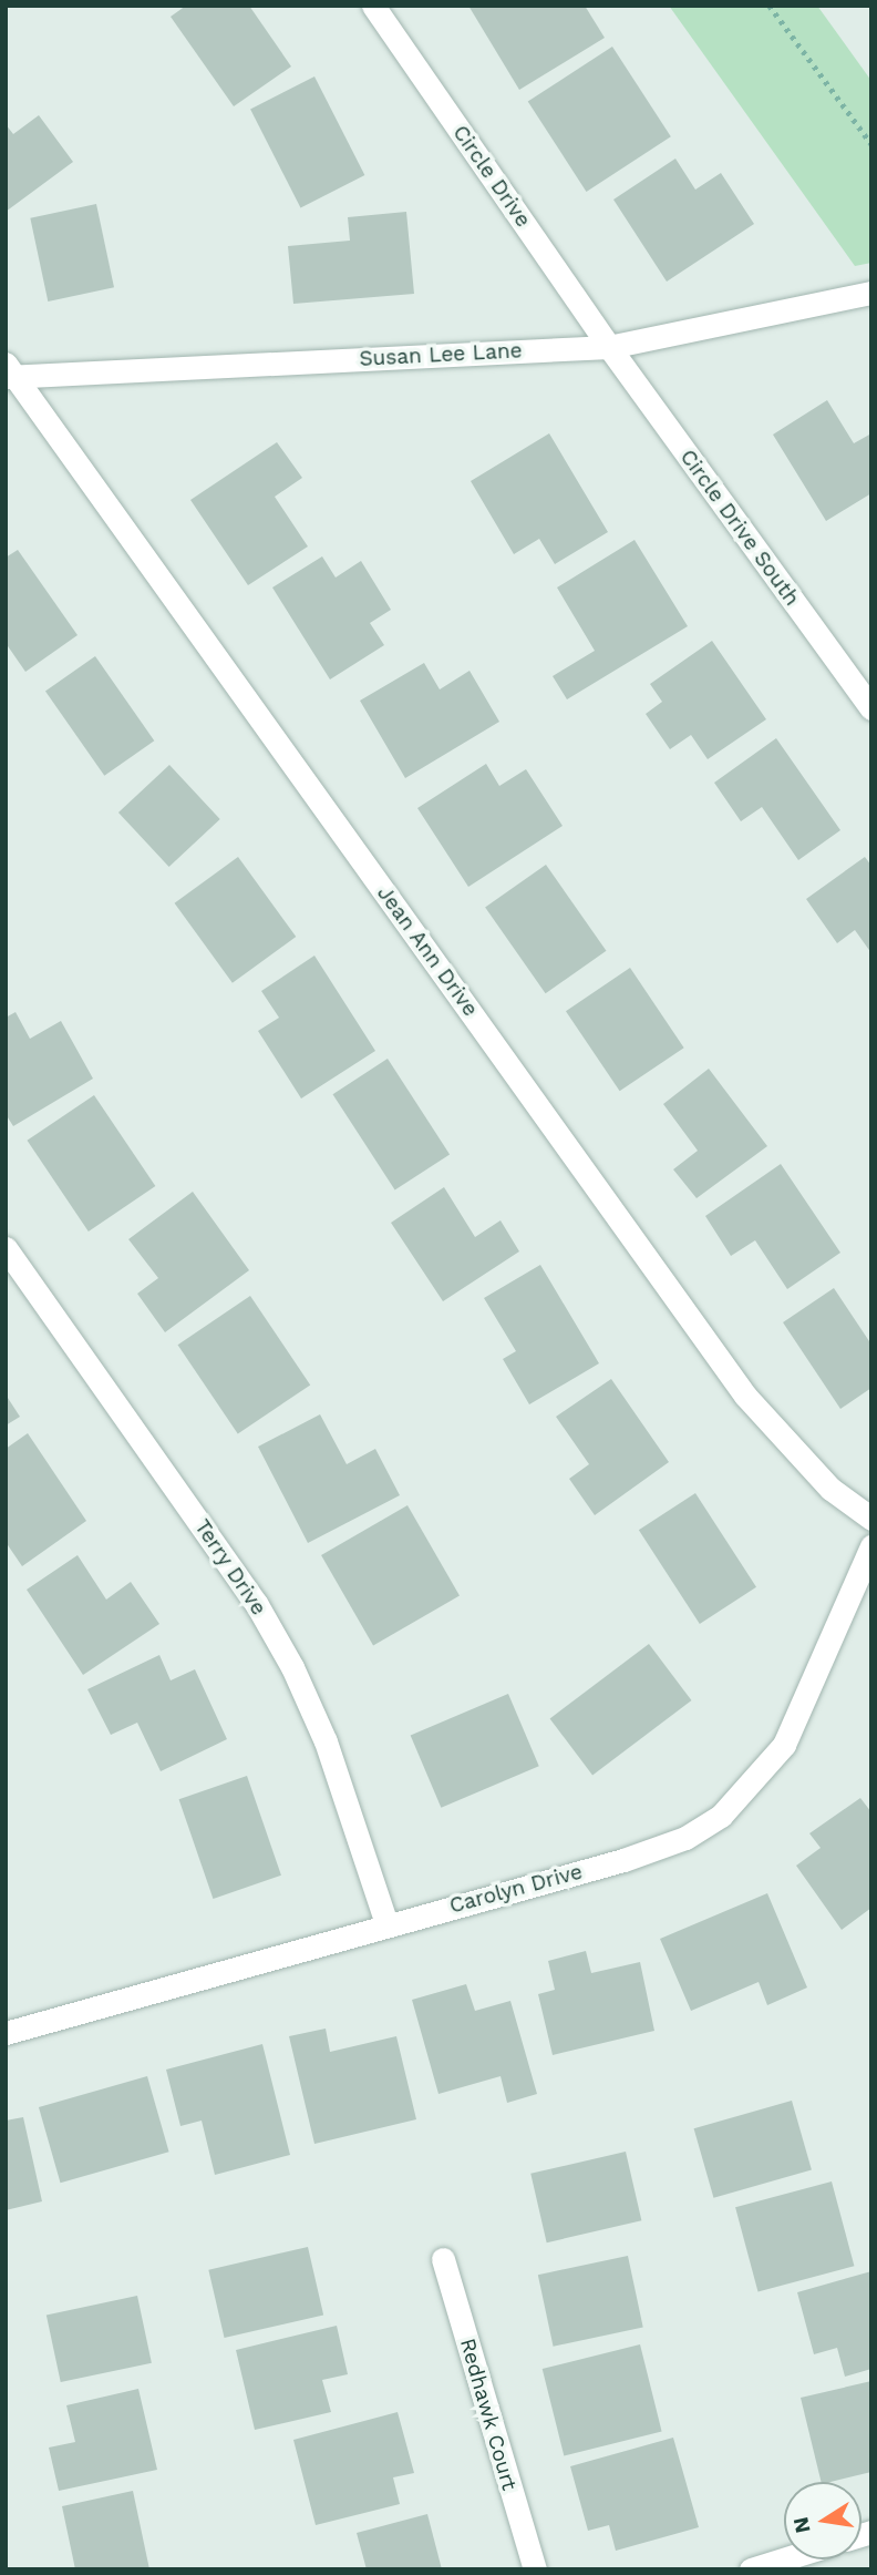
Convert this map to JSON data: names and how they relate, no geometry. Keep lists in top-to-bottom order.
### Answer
{
  "streets": {
    "street": [
      "Circle Drive",
      "Susan Lee Lane",
      "Circle Drive South",
      "Jean Ann Drive",
      "Terry Drive",
      "Carolyn Drive",
      "Redhawk Court"
    ]
  },
  "crossings": [
    ["Circle Drive", "Susan Lee Lane"],
    ["Circle Drive", "Circle Drive South"],
    ["Susan Lee Lane", "Circle Drive South"],
    ["Susan Lee Lane", "Jean Ann Drive"],
    ["Terry Drive", "Carolyn Drive"]
  ],
  "north": "left"
}
